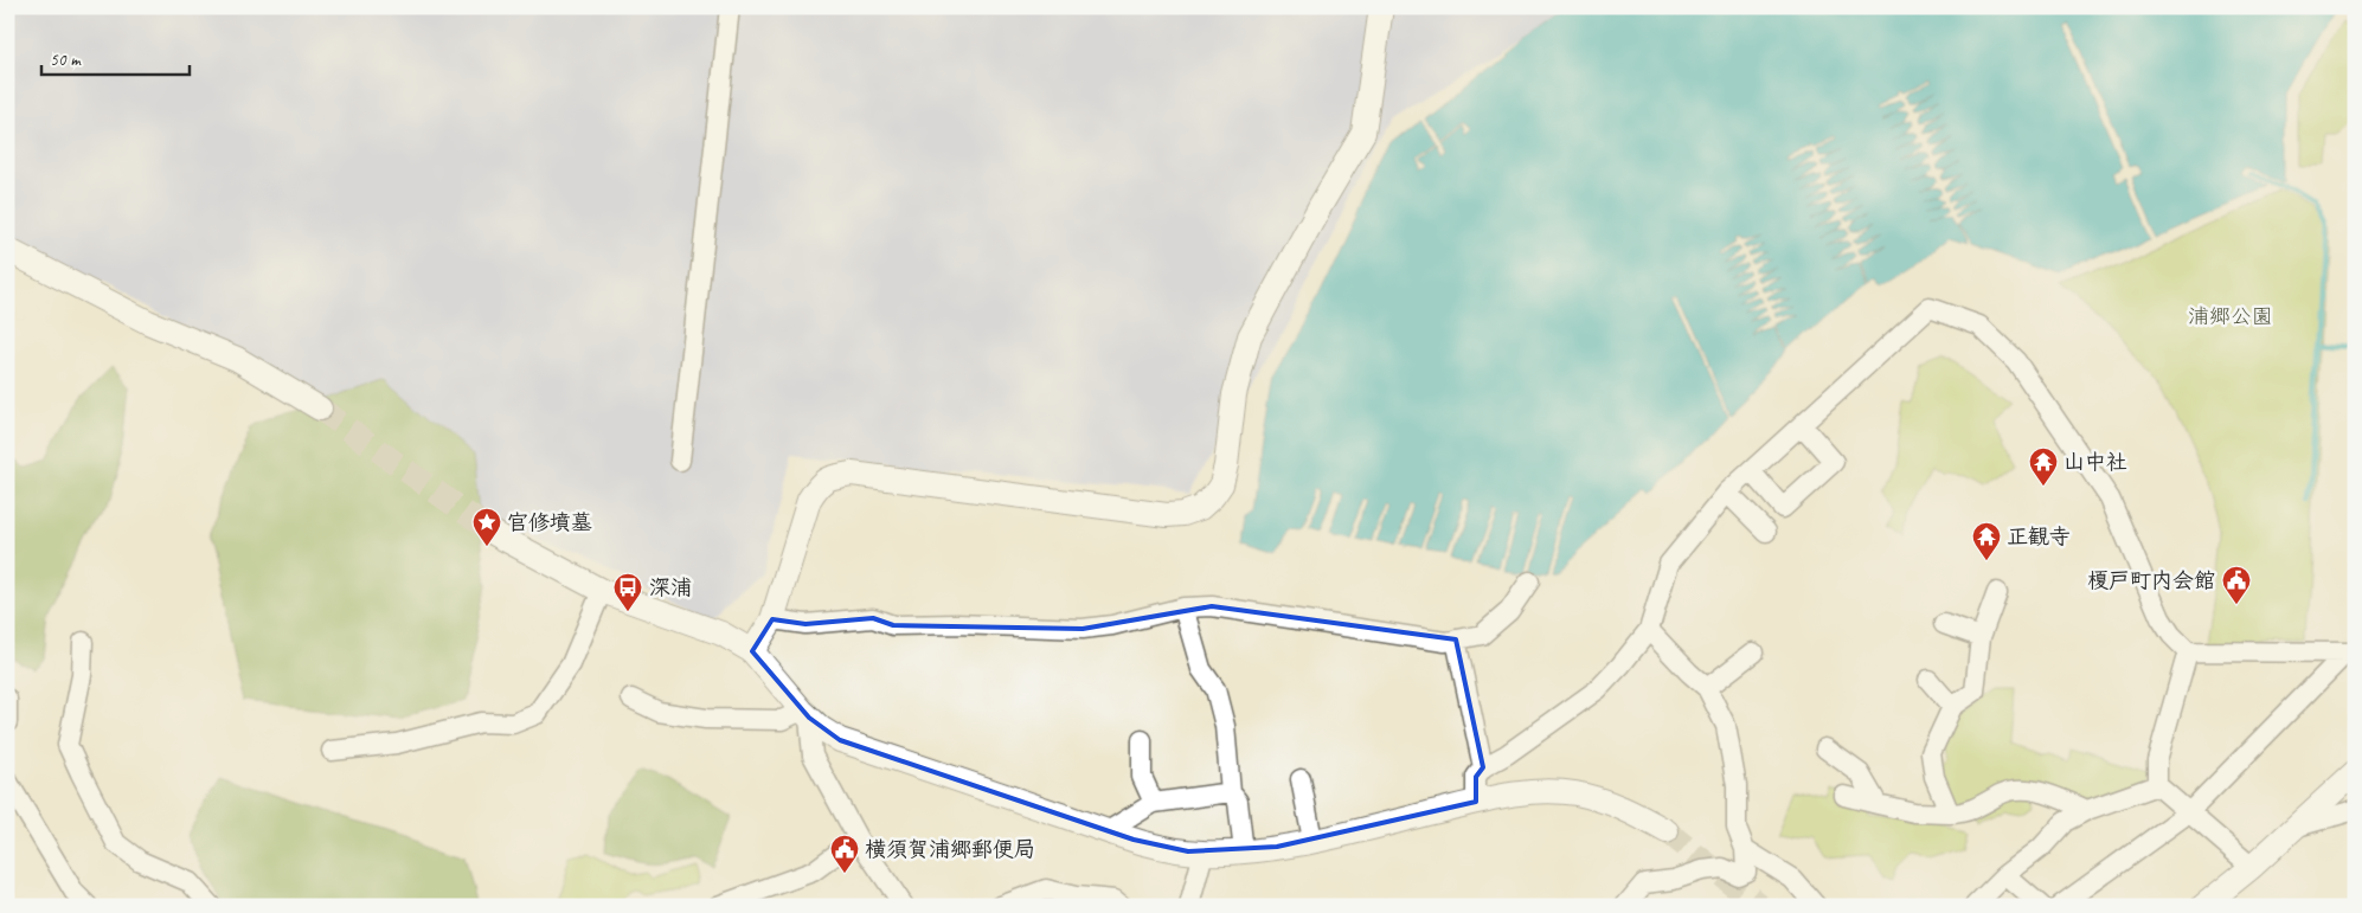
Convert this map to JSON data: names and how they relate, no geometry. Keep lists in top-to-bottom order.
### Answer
{
  "parks": ["浦郷公園"],
  "places": {
    "temple": ["山中社", "正観寺"],
    "place": ["官修墳墓"],
    "public building": ["榎戸町内会館", "横須賀浦郷郵便局"],
    "bus stop": ["深浦"]
  },
  "scale_bar": "50 m"
}
